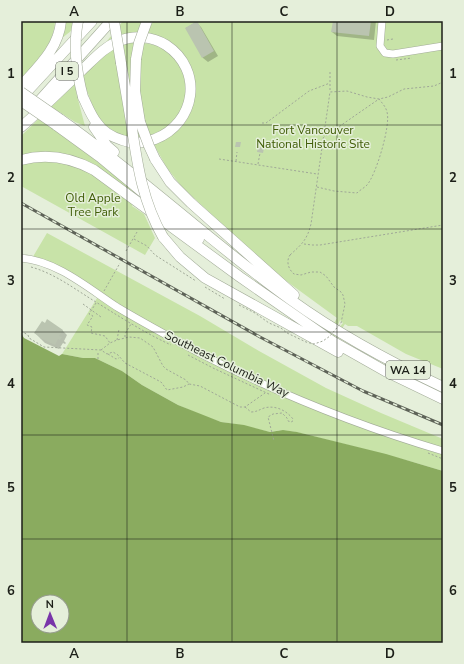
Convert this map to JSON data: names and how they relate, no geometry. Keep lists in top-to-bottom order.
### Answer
{
  "streets": {
    "highway": ["I 5", "WA 14"],
    "street": ["Southeast Columbia Way"]
  },
  "parks": ["Fort Vancouver National Historic Site", "Old Apple Tree Park"],
  "north": "top",
  "grid": {
    "columns": [
      "A",
      "B",
      "C",
      "D"
    ],
    "rows": [
      "1",
      "2",
      "3",
      "4",
      "5",
      "6"
    ]
  }
}
